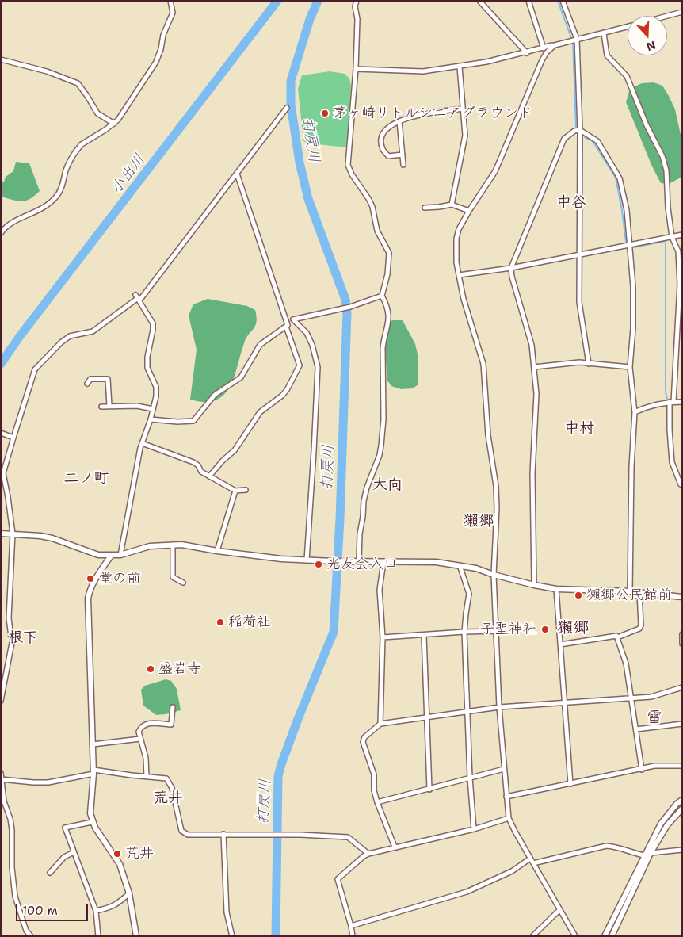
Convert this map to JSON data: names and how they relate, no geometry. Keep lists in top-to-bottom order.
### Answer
{
  "districts": [
    "中谷",
    "中村",
    "二ノ町",
    "大向",
    "獺郷",
    "獺郷",
    "根下",
    "雷",
    "荒井"
  ],
  "water": ["打戻川", "小出川"],
  "places": [
    "茅ヶ崎リトルシニアグラウンド",
    "光友会入口",
    "堂の前",
    "獺郷公民館前",
    "稲荷社",
    "子聖神社",
    "盛岩寺",
    "荒井"
  ],
  "scale_bar": "100 m",
  "north": "bottom"
}
